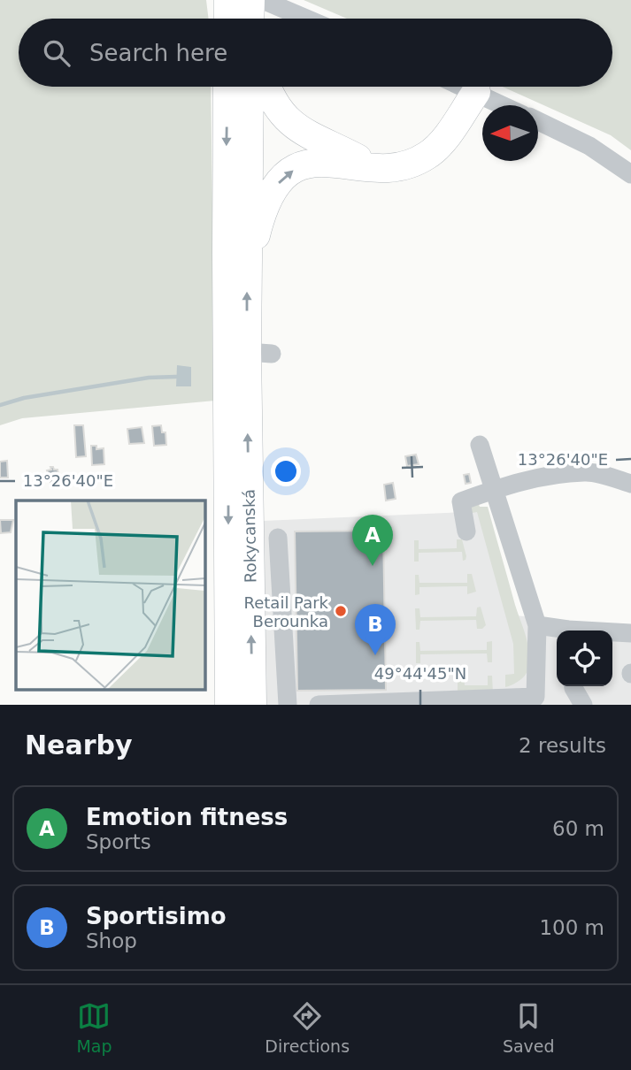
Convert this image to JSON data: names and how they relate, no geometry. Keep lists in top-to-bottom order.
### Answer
{
  "streets": {
    "highway": ["Rokycanská"]
  },
  "places": ["Retail Park Berounka"],
  "north": "left",
  "page": {
    "search": "Search here",
    "pins": ["A", "B"],
    "heading": ["Nearby", "2 results"],
    "list": [
      {
        "mark": "A",
        "name": "Emotion fitness",
        "note": "Sports",
        "value": "60 m"
      },
      {
        "mark": "B",
        "name": "Sportisimo",
        "note": "Shop",
        "value": "100 m"
      }
    ],
    "nav": ["Map", "Directions", "Saved"]
  },
  "coordinates": ["13°26'40\"E", "49°44'45\"N"]
}
